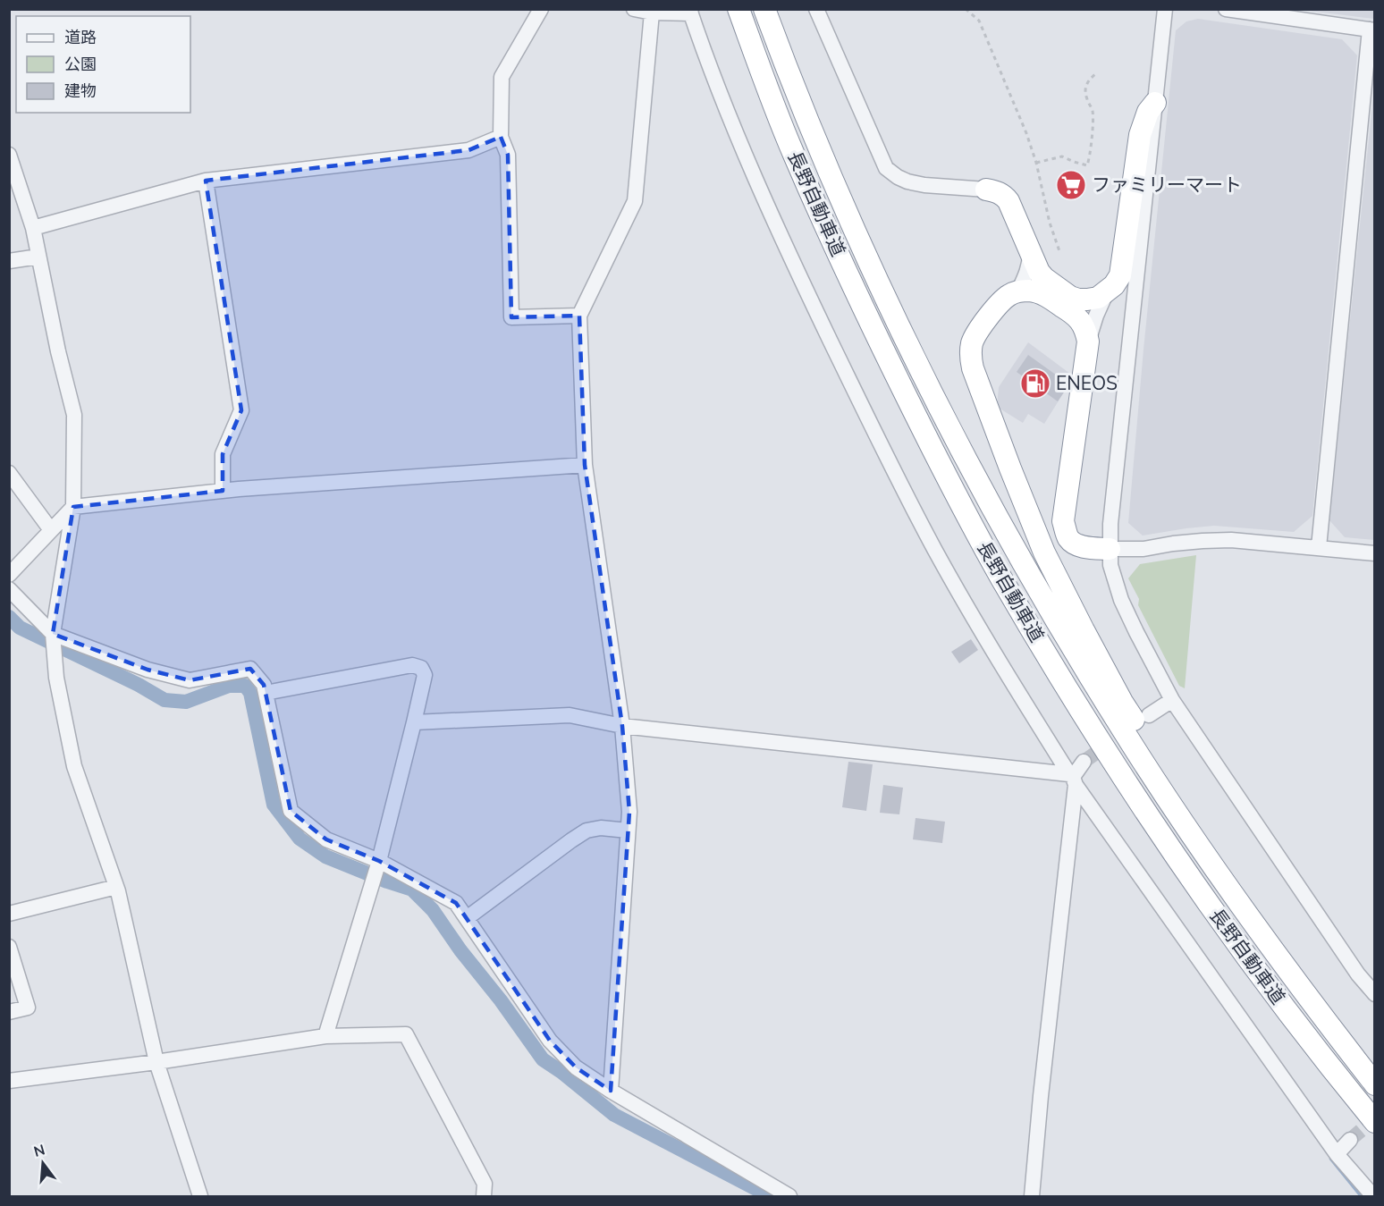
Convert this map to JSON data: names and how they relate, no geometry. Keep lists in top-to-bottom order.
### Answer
{
  "streets": {
    "highway": ["長野自動車道"]
  },
  "places": {
    "supermarket": ["ファミリーマート"],
    "fuel station": ["ENEOS"]
  },
  "legend": ["道路", "公園", "建物"],
  "north": "top"
}
